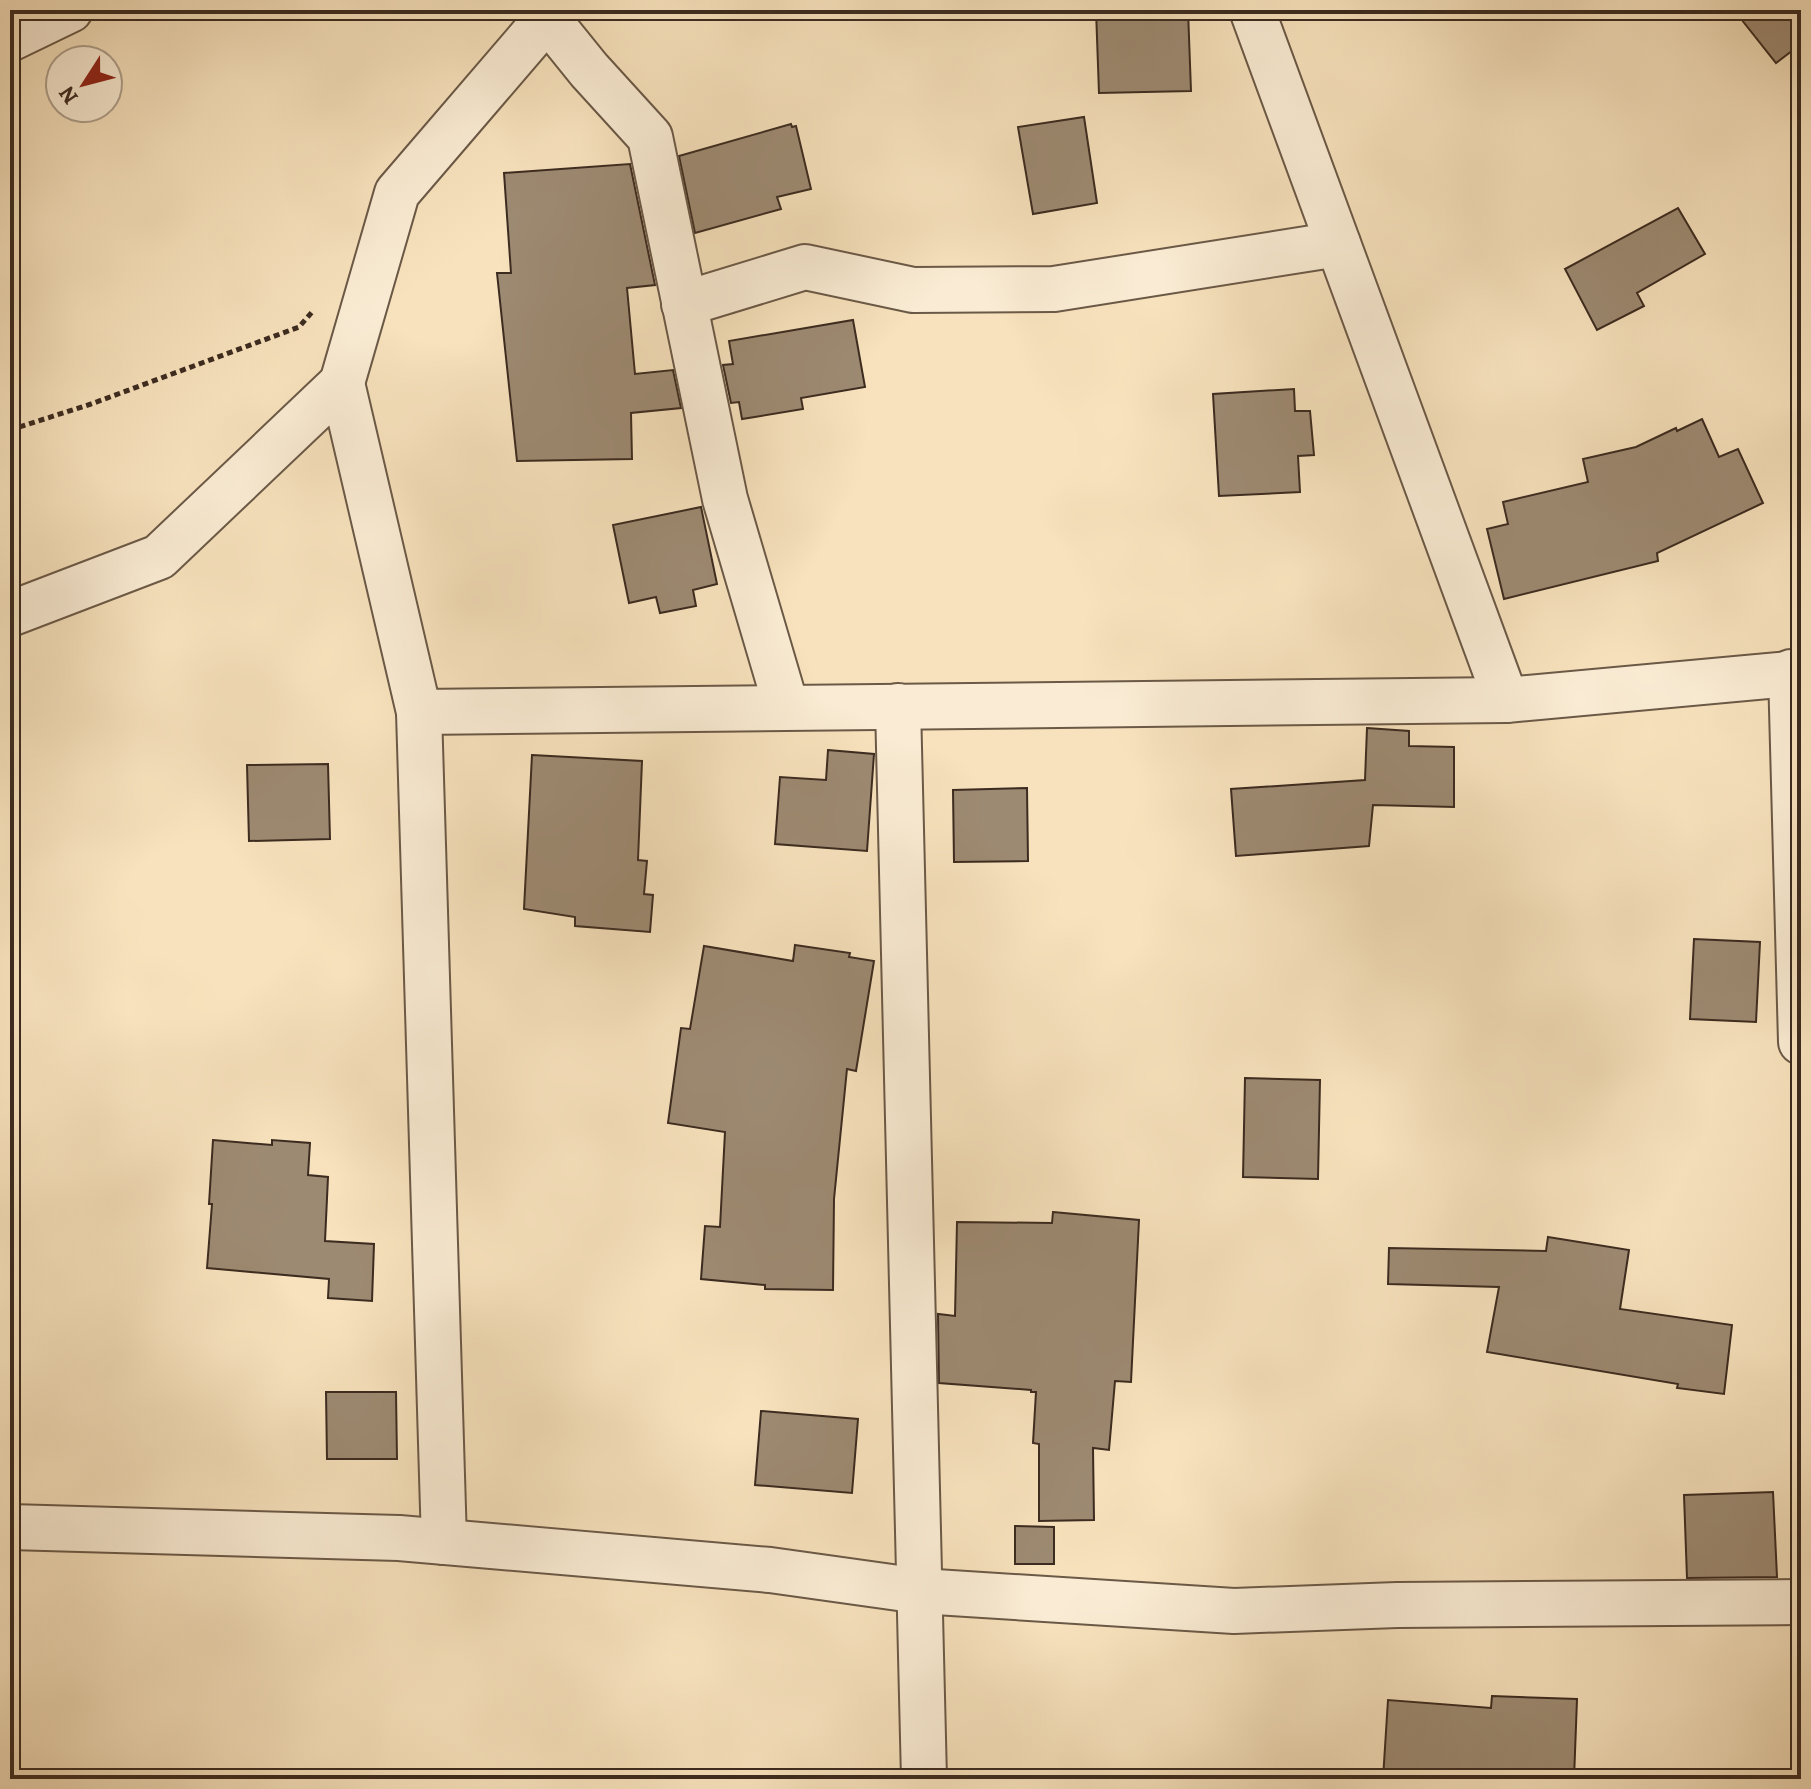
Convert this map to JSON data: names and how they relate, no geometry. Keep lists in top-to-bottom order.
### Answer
{
  "north": "bottom left"
}
